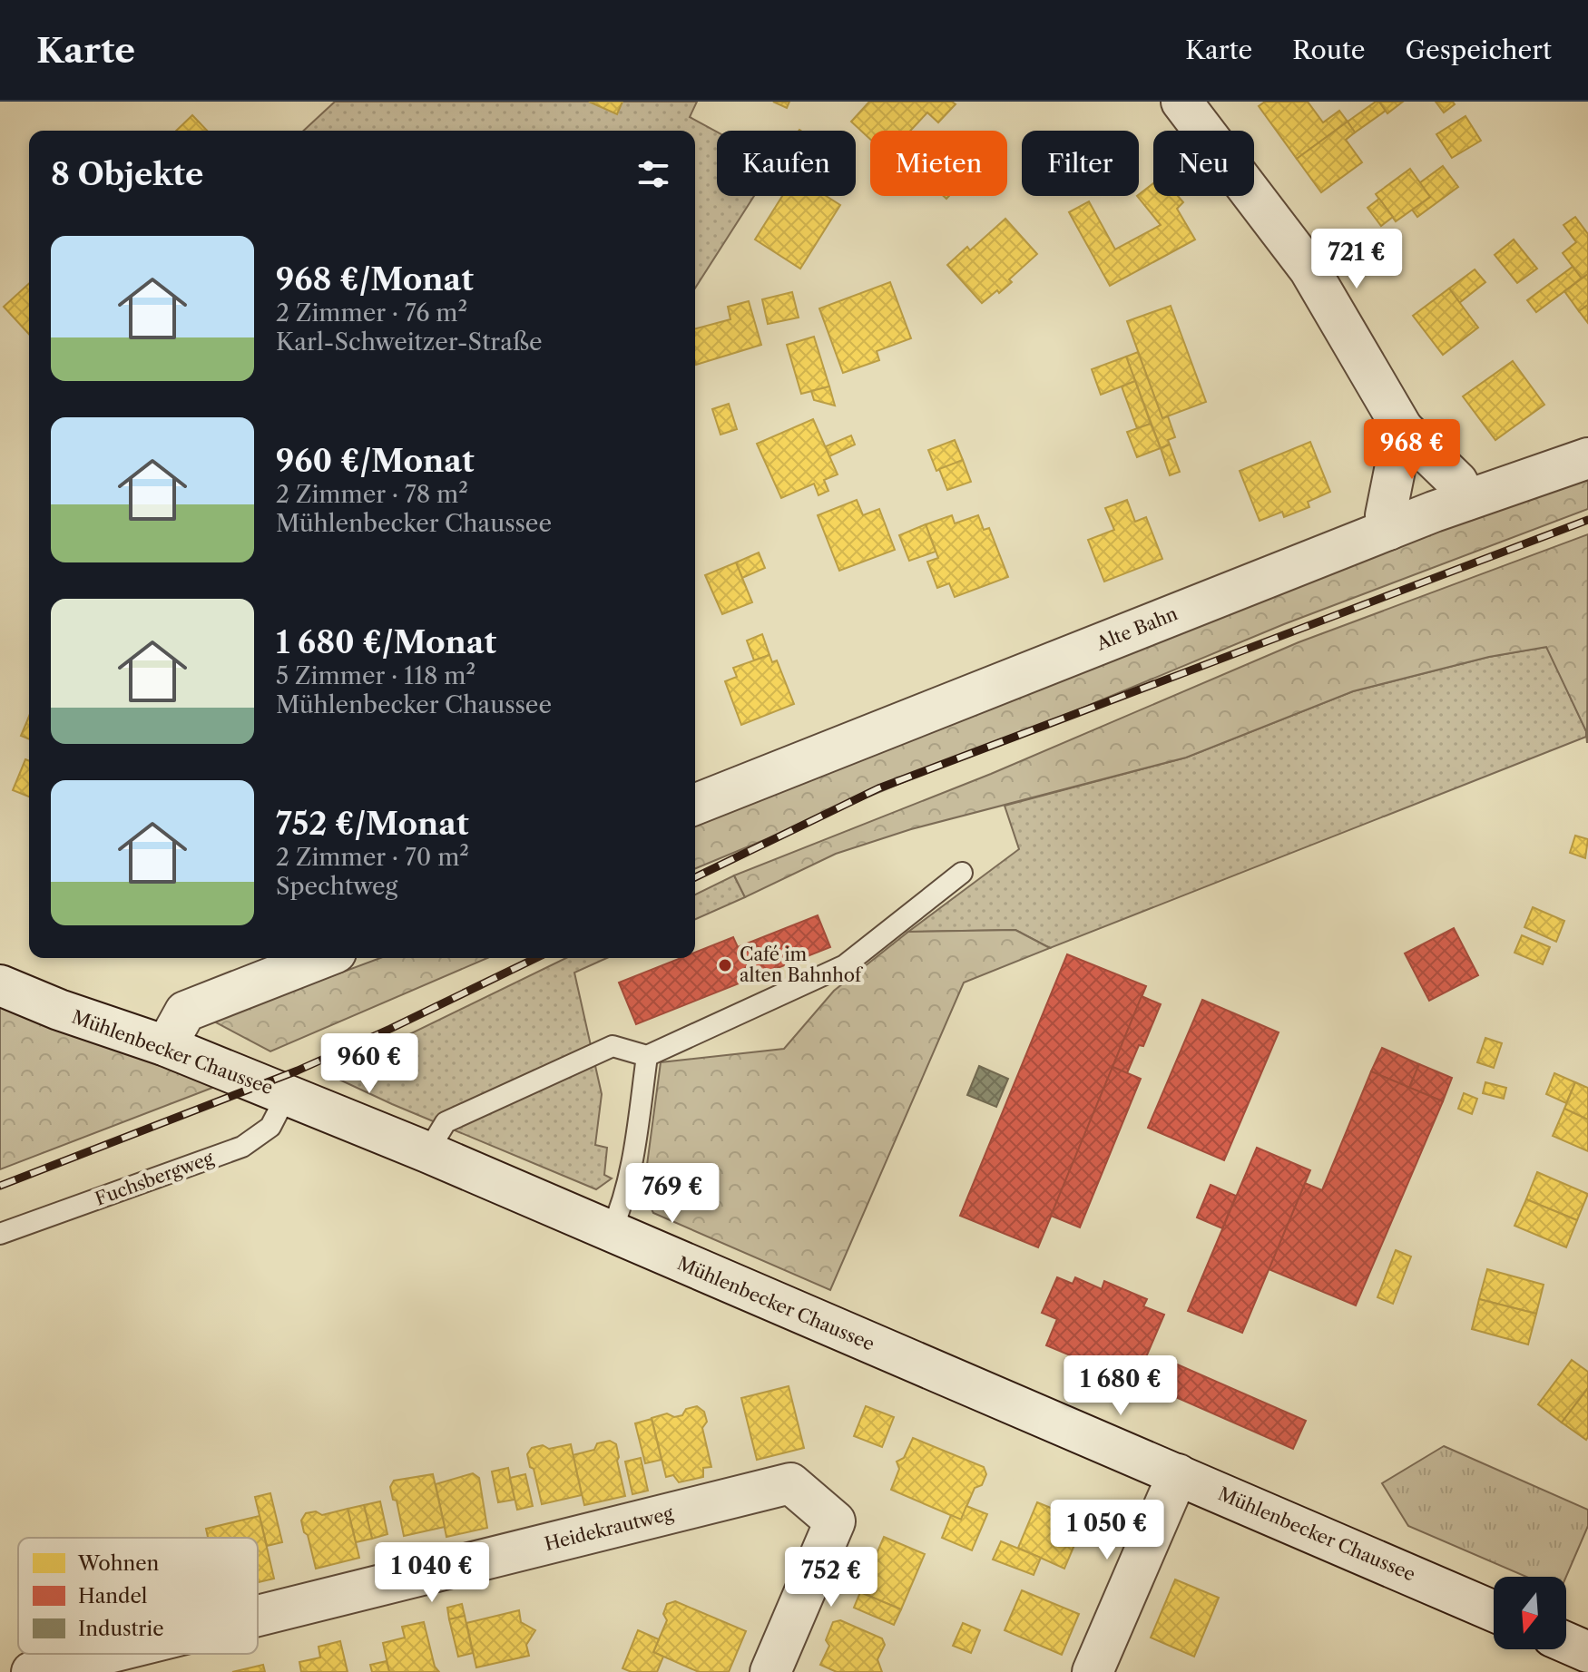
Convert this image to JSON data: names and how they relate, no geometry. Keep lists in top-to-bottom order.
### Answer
{
  "streets": {
    "street": ["Alte Bahn", "Mühlenbecker Chaussee", "Heidekrautweg"],
    "lane": ["Fuchsbergweg"]
  },
  "crossings": [
    ["Mühlenbecker Chaussee", "Fuchsbergweg"]
  ],
  "places": ["Café im alten Bahnhof"],
  "legend": ["Wohnen", "Handel", "Industrie"],
  "north": "bottom",
  "page": {
    "header": "Karte",
    "nav": ["Karte", "Route", "Gespeichert"],
    "chip": [
      "Kaufen",
      "Mieten",
      "Filter",
      "Neu"
    ],
    "heading": "8 Objekte",
    "list": [
      {
        "name": "968 €/Monat",
        "note": "2 Zimmer · 76 m² · Karl-Schweitzer-Straße"
      },
      {
        "name": "960 €/Monat",
        "note": "2 Zimmer · 78 m² · Mühlenbecker Chaussee"
      },
      {
        "name": "1 680 €/Monat",
        "note": "5 Zimmer · 118 m² · Mühlenbecker Chaussee"
      },
      {
        "name": "752 €/Monat",
        "note": "2 Zimmer · 70 m² · Spechtweg"
      }
    ],
    "price": [
      "721 €",
      "968 €",
      "960 €",
      "769 €",
      "1 680 €",
      "1 050 €",
      "1 040 €",
      "752 €"
    ]
  }
}
